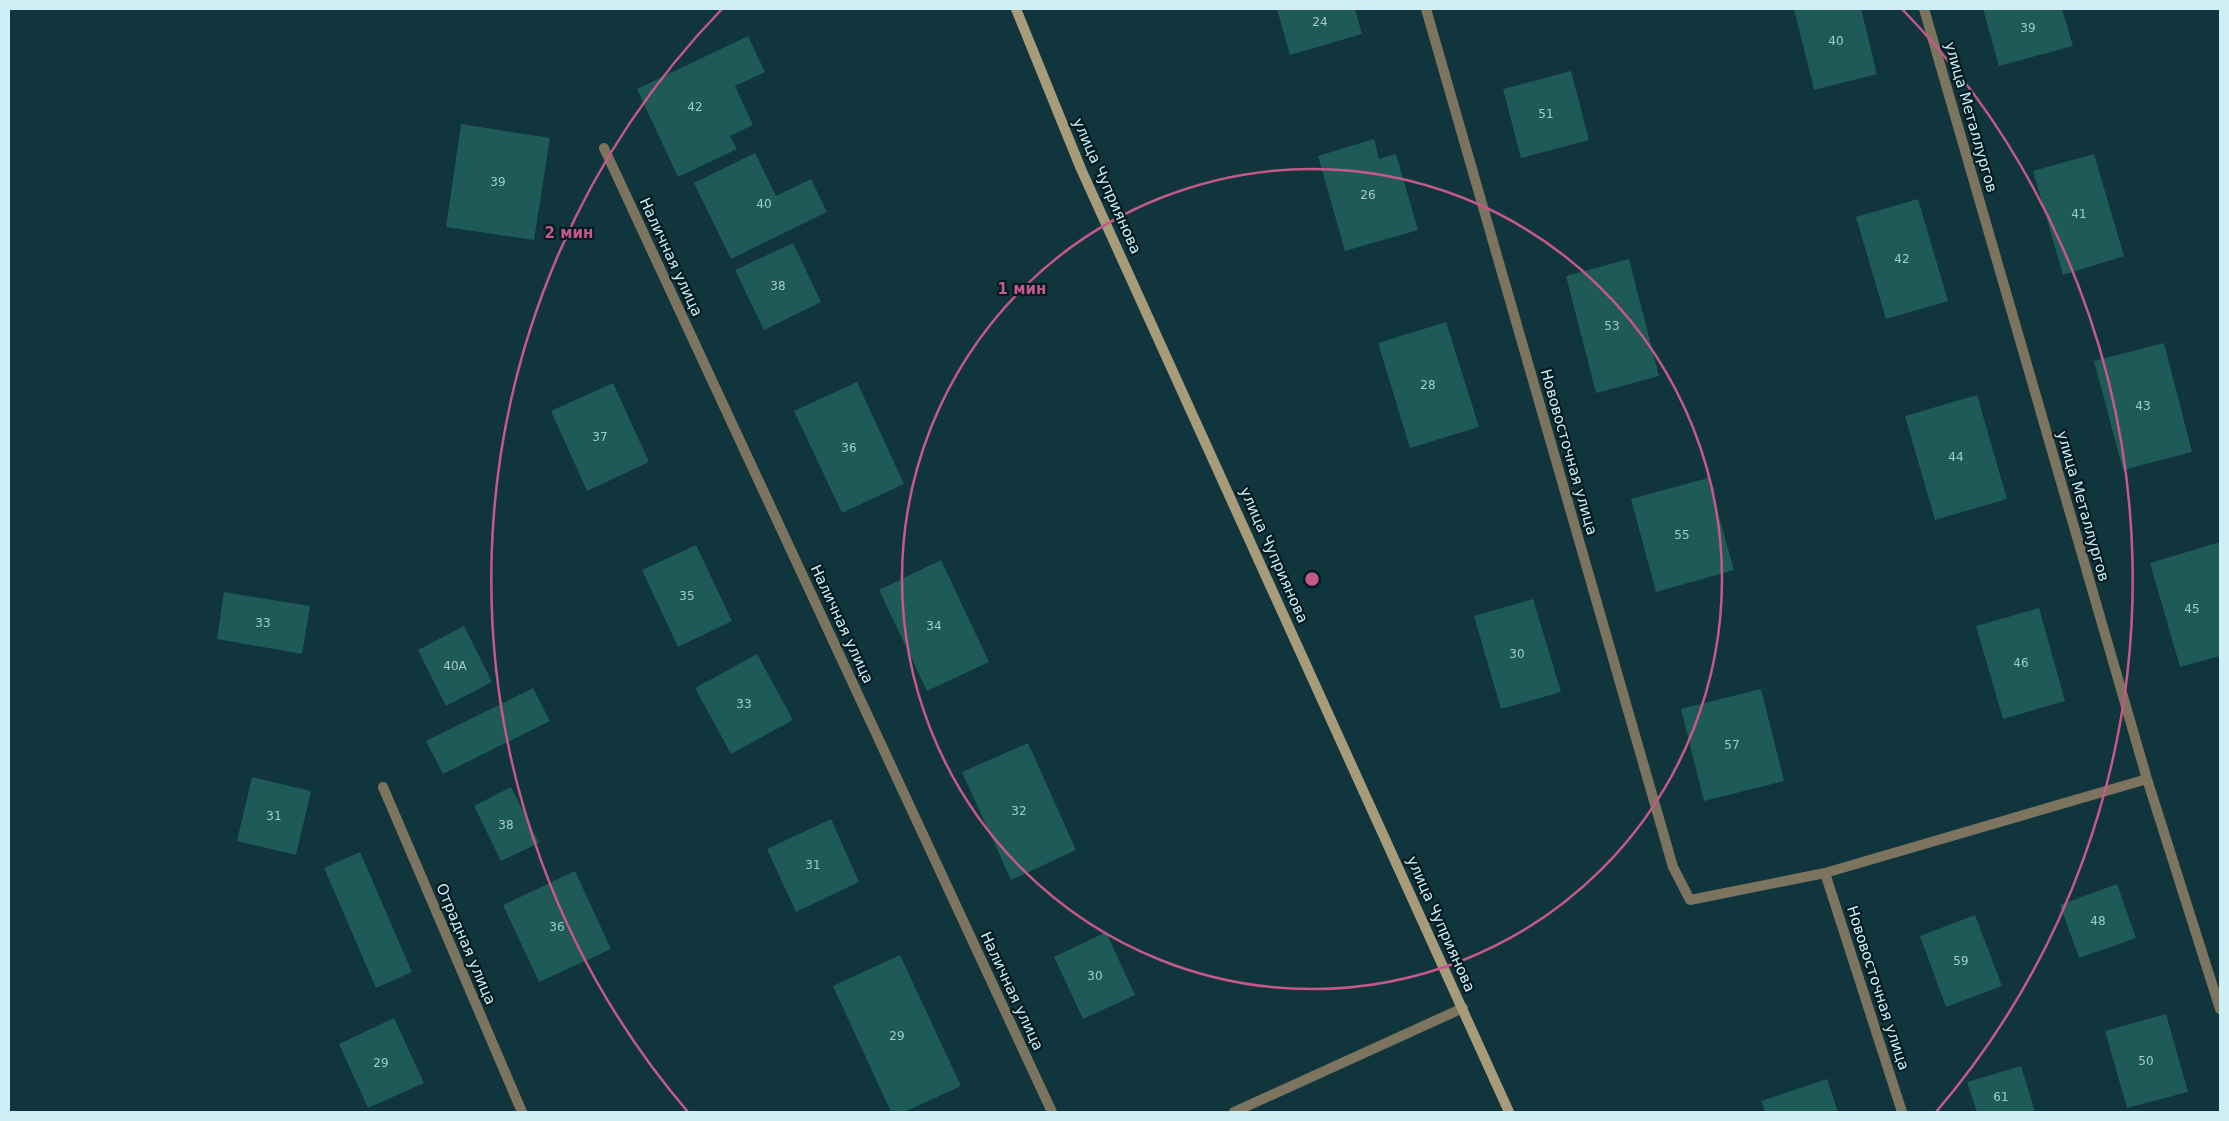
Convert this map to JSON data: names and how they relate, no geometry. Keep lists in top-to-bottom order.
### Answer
{
  "streets": {
    "street": [
      "улица Металлургов",
      "улица Чуприянова",
      "Наличная улица",
      "Нововосточная улица",
      "Отрадная улица"
    ]
  },
  "house_numbers": [
    "24",
    "39",
    "40",
    "42",
    "51",
    "39",
    "26",
    "40",
    "41",
    "42",
    "38",
    "53",
    "28",
    "43",
    "37",
    "36",
    "44",
    "55",
    "35",
    "45",
    "33",
    "34",
    "30",
    "46",
    "40А",
    "33",
    "57",
    "32",
    "31",
    "38",
    "31",
    "48",
    "36",
    "59",
    "30",
    "29",
    "50",
    "29",
    "61"
  ],
  "rings": ["2 мин", "1 мин"]
}
